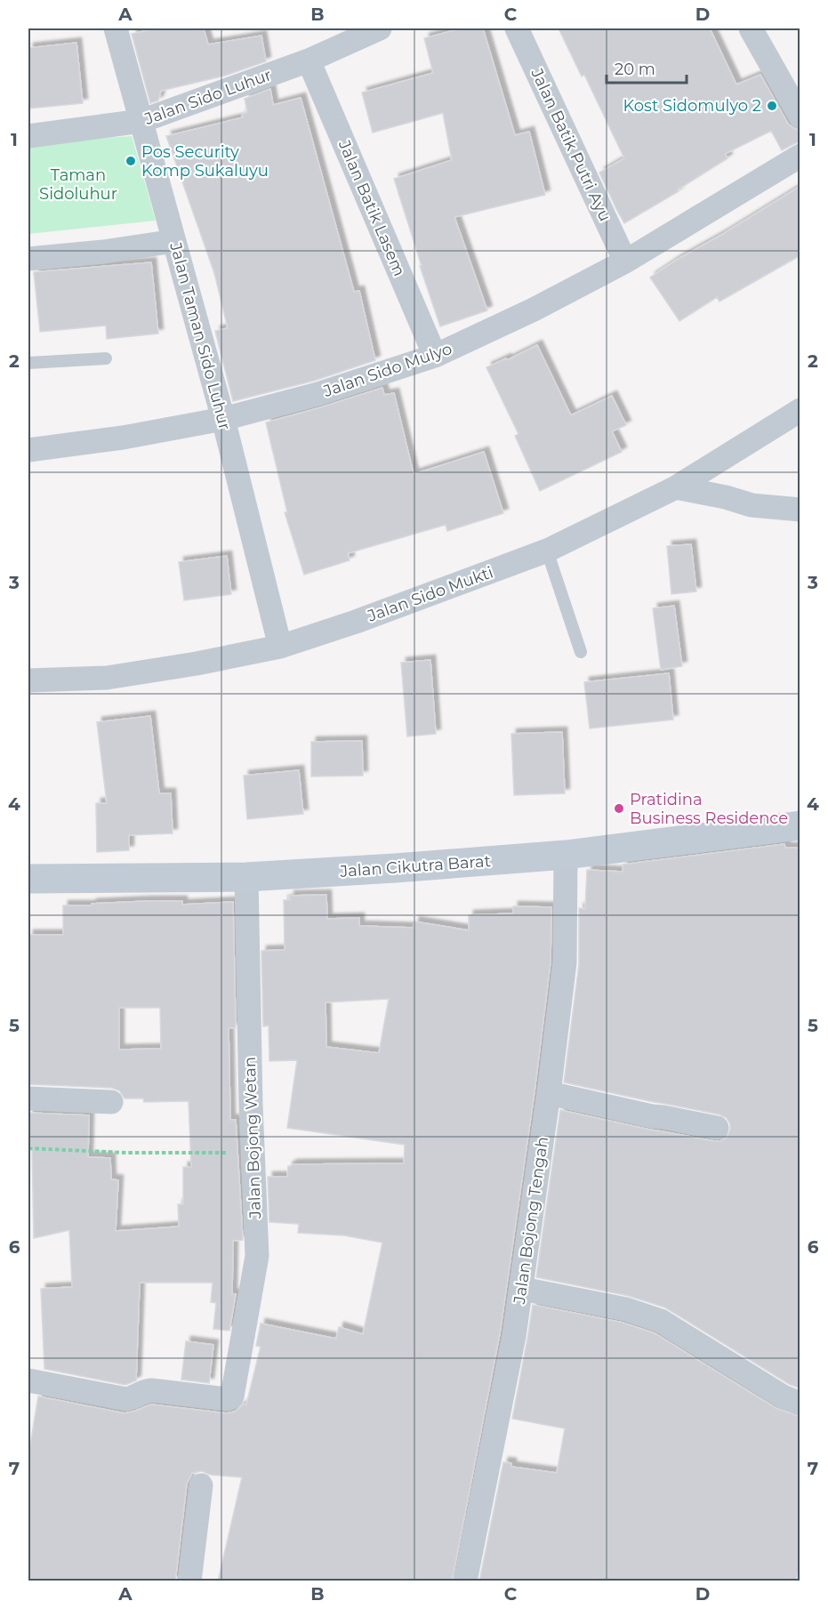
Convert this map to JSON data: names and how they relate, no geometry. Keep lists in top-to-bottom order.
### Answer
{
  "streets": {
    "main road": ["Jalan Cikutra Barat"],
    "street": [
      "Jalan Sido Luhur",
      "Jalan Batik Putri Ayu",
      "Jalan Batik Lasem",
      "Jalan Taman Sido Luhur",
      "Jalan Sido Mulyo",
      "Jalan Sido Mukti",
      "Jalan Bojong Wetan",
      "Jalan Bojong Tengah"
    ]
  },
  "crossings": [
    ["Jalan Sido Luhur", "Jalan Batik Lasem"],
    ["Jalan Sido Luhur", "Jalan Taman Sido Luhur"],
    ["Jalan Batik Putri Ayu", "Jalan Sido Mulyo"],
    ["Jalan Batik Lasem", "Jalan Sido Mulyo"],
    ["Jalan Taman Sido Luhur", "Jalan Sido Mulyo"],
    ["Jalan Taman Sido Luhur", "Jalan Sido Mukti"],
    ["Jalan Cikutra Barat", "Jalan Bojong Wetan"],
    ["Jalan Cikutra Barat", "Jalan Bojong Tengah"]
  ],
  "parks": ["Taman Sidoluhur"],
  "places": ["Kost Sidomulyo 2", "Pos Security Komp Sukaluyu", "Pratidina Business Residence"],
  "scale_bar": "20 m",
  "grid": {
    "columns": [
      "A",
      "B",
      "C",
      "D"
    ],
    "rows": [
      "1",
      "2",
      "3",
      "4",
      "5",
      "6",
      "7"
    ]
  }
}
